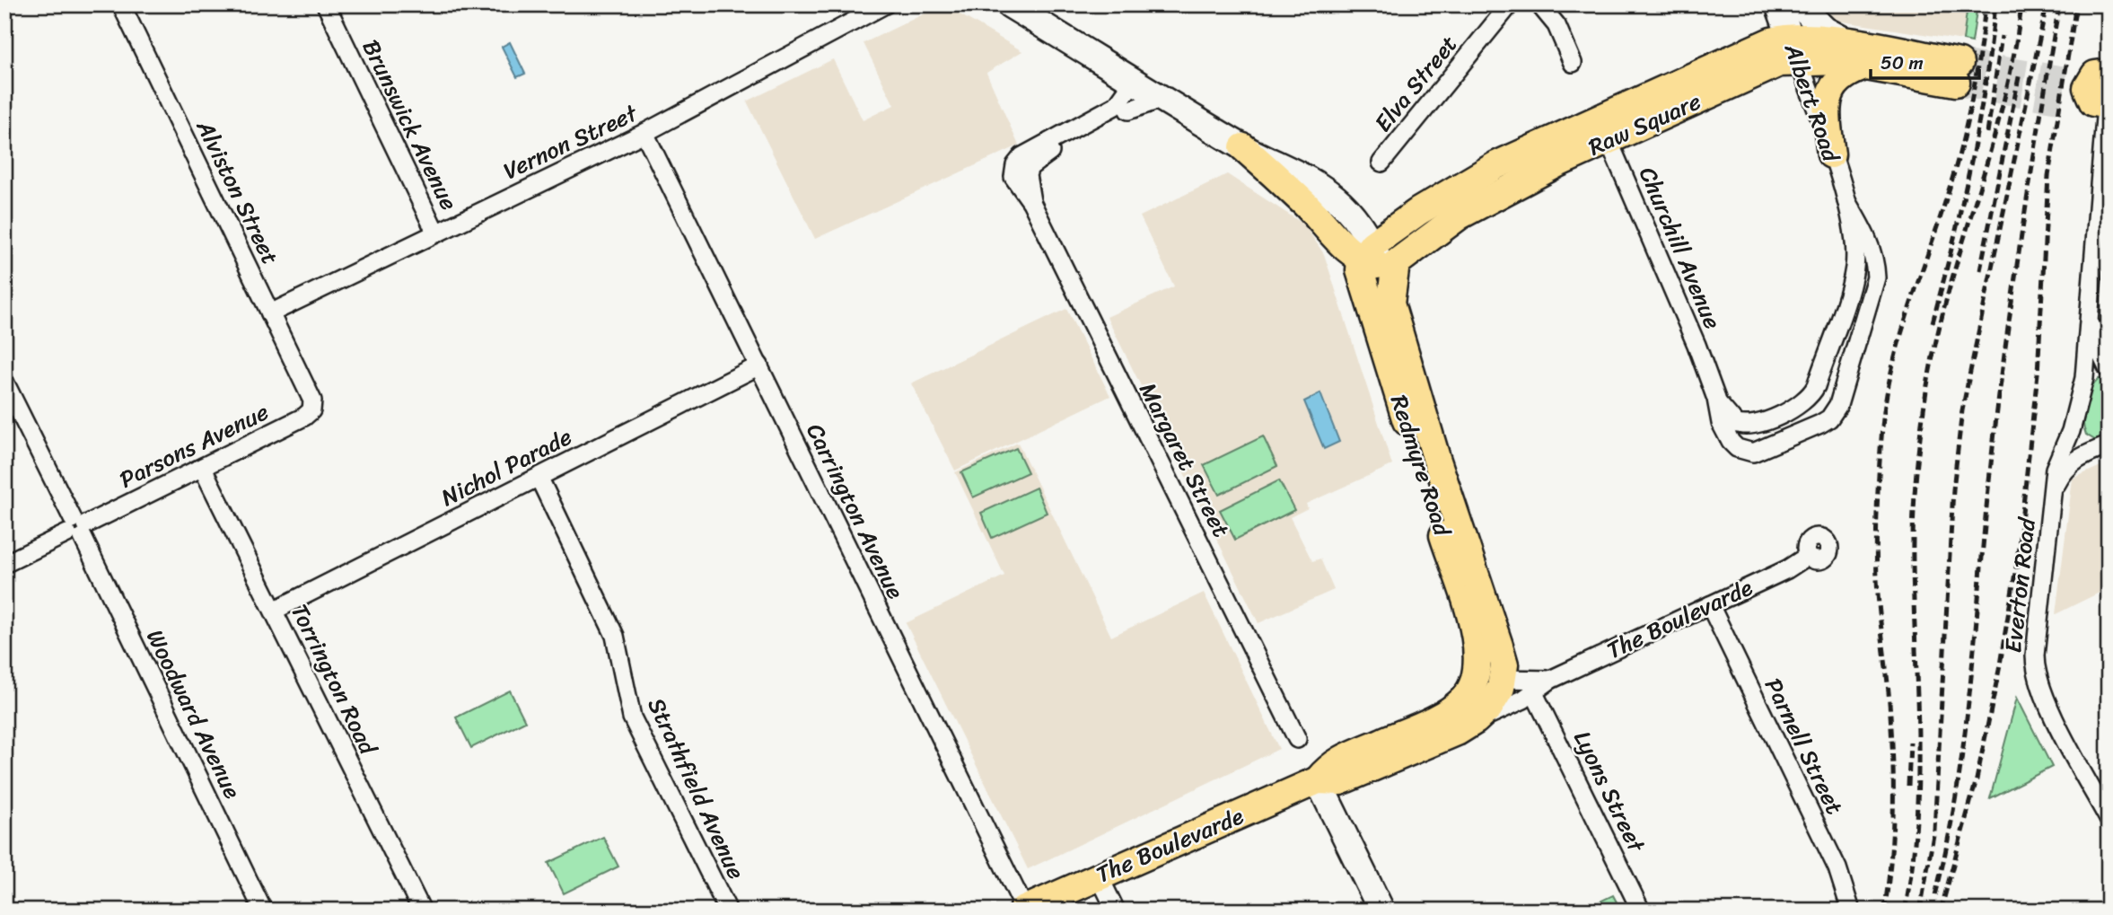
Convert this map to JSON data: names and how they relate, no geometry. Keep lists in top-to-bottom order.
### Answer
{
  "streets": {
    "main road": [
      "Albert Road",
      "Raw Square",
      "Redmyre Road",
      "The Boulevarde"
    ],
    "street": [
      "Elva Street",
      "Brunswick Avenue",
      "Vernon Street",
      "Alviston Street",
      "Churchill Avenue",
      "Parsons Avenue",
      "Margaret Street",
      "Nichol Parade",
      "Carrington Avenue",
      "Everton Road",
      "Torrington Road",
      "Woodward Avenue",
      "Parnell Street",
      "Strathfield Avenue",
      "Lyons Street"
    ]
  },
  "crossings": [
    ["Albert Road", "Raw Square"],
    ["Raw Square", "Churchill Avenue"],
    ["Raw Square", "Redmyre Road"],
    ["Brunswick Avenue", "Vernon Street"],
    ["Vernon Street", "Alviston Street"],
    ["Vernon Street", "Carrington Avenue"],
    ["Alviston Street", "Parsons Avenue"],
    ["Parsons Avenue", "Torrington Road"],
    ["Parsons Avenue", "Woodward Avenue"],
    ["Redmyre Road", "The Boulevarde"],
    ["Nichol Parade", "Carrington Avenue"],
    ["Nichol Parade", "Torrington Road"],
    ["Nichol Parade", "Strathfield Avenue"],
    ["Carrington Avenue", "The Boulevarde"],
    ["The Boulevarde", "Parnell Street"],
    ["The Boulevarde", "Lyons Street"]
  ],
  "scale_bar": "50 m"
}
